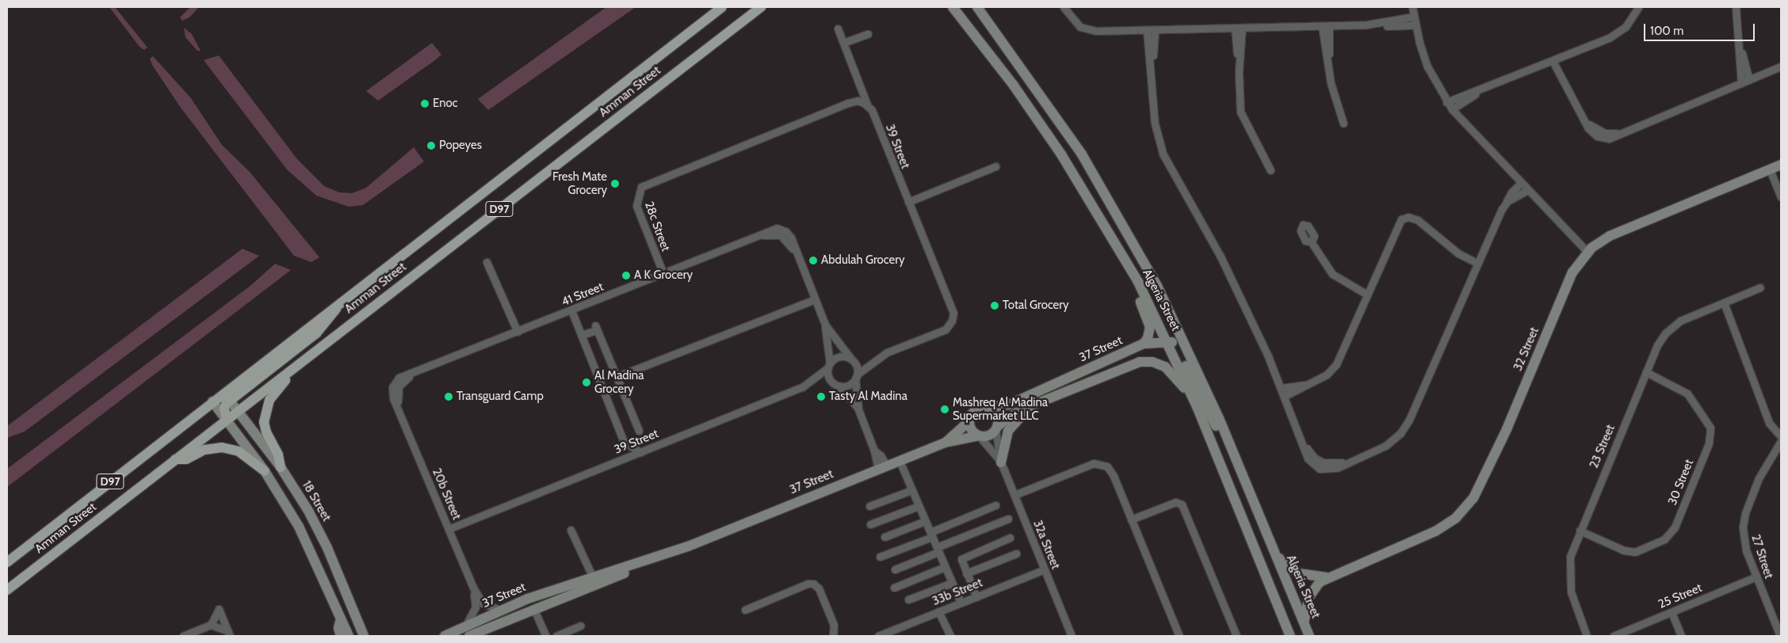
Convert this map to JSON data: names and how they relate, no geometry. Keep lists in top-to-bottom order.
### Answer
{
  "streets": {
    "main road": ["Amman Street", "D97"],
    "street": [
      "39 Street",
      "28c Street",
      "41 Street",
      "Algeria Street",
      "37 Street",
      "32 Street",
      "23 Street",
      "30 Street",
      "20b Street",
      "18 Street",
      "32a Street",
      "27 Street",
      "33b Street",
      "25 Street"
    ]
  },
  "crossings": [
    ["Amman Street", "18 Street"],
    ["39 Street", "20b Street"],
    ["28c Street", "41 Street"],
    ["41 Street", "20b Street"],
    ["Algeria Street", "37 Street"],
    ["Algeria Street", "32 Street"],
    ["37 Street", "20b Street"],
    ["37 Street", "32a Street"],
    ["23 Street", "30 Street"],
    ["32a Street", "33b Street"],
    ["27 Street", "25 Street"]
  ],
  "places": [
    "Enoc",
    "Popeyes",
    "Fresh Mate Grocery",
    "Abdulah Grocery",
    "A K Grocery",
    "Total Grocery",
    "Al Madina Grocery",
    "Transguard Camp",
    "Tasty Al Madina",
    "Mashreq Al Madina Supermarket LLC"
  ],
  "scale_bar": "100 m"
}
